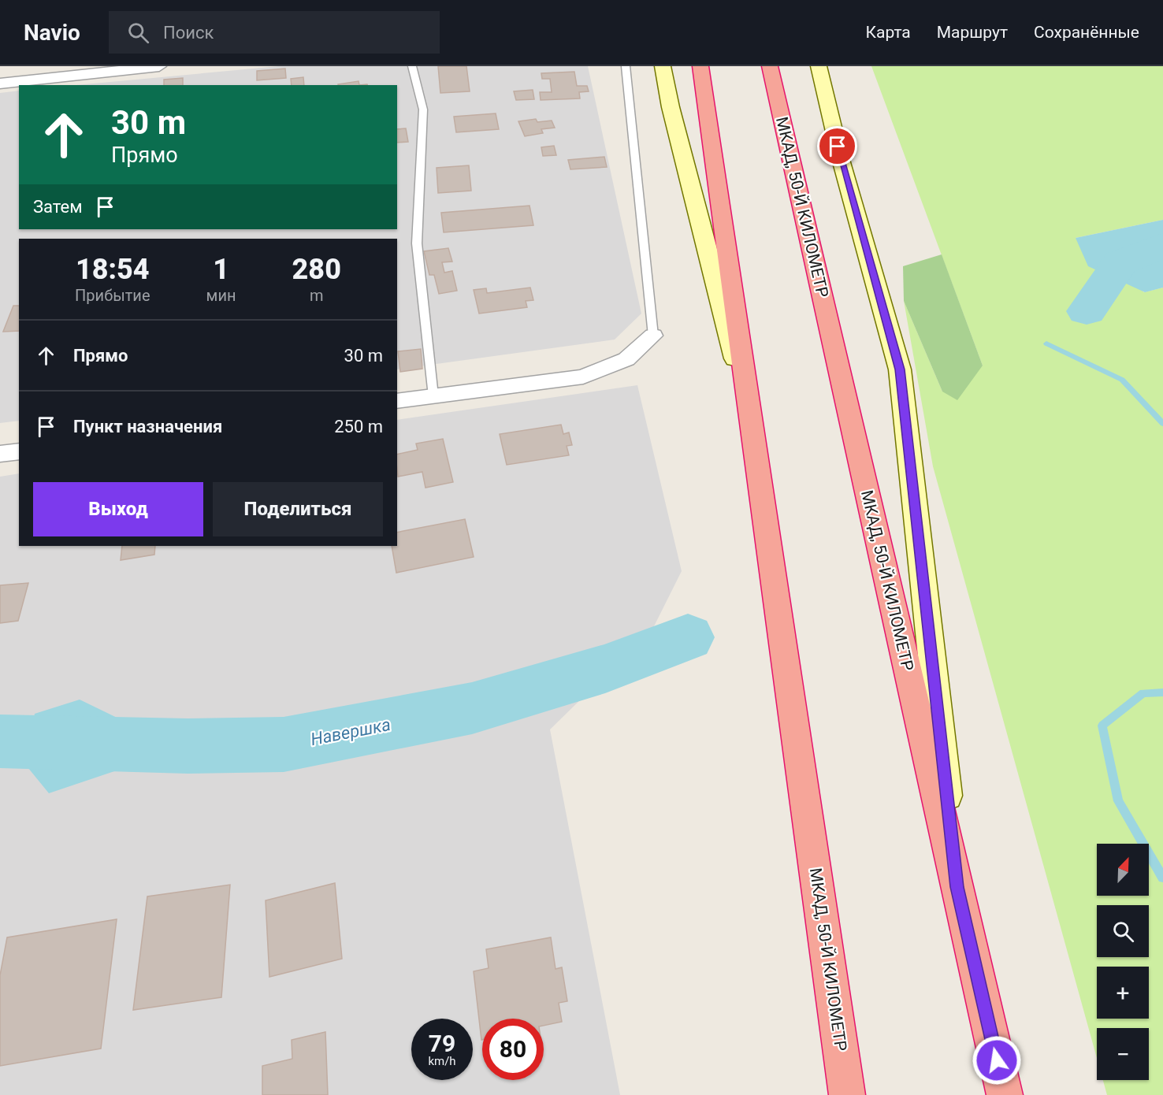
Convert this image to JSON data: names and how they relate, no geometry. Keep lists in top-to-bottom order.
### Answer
{
  "streets": {
    "highway": ["МКАД, 50-Й КИЛОМЕТР"]
  },
  "water": ["Навершка"],
  "north": "top right",
  "page": {
    "header": "Navio",
    "search": "Поиск",
    "nav": ["Карта", "Маршрут", "Сохранённые"],
    "turn": ["30 m", "Прямо"],
    "then": "Затем",
    "eta": [
      "18:54",
      "Прибытие",
      "1",
      "мин",
      "280",
      "m"
    ],
    "list": [
      {
        "name": "Прямо",
        "value": "30 m"
      },
      {
        "name": "Пункт назначения",
        "value": "250 m"
      }
    ],
    "buttons": ["Выход", "Поделиться"],
    "map_buttons": ["+", "−"],
    "speed": "79 km/h",
    "limit": "80"
  }
}
